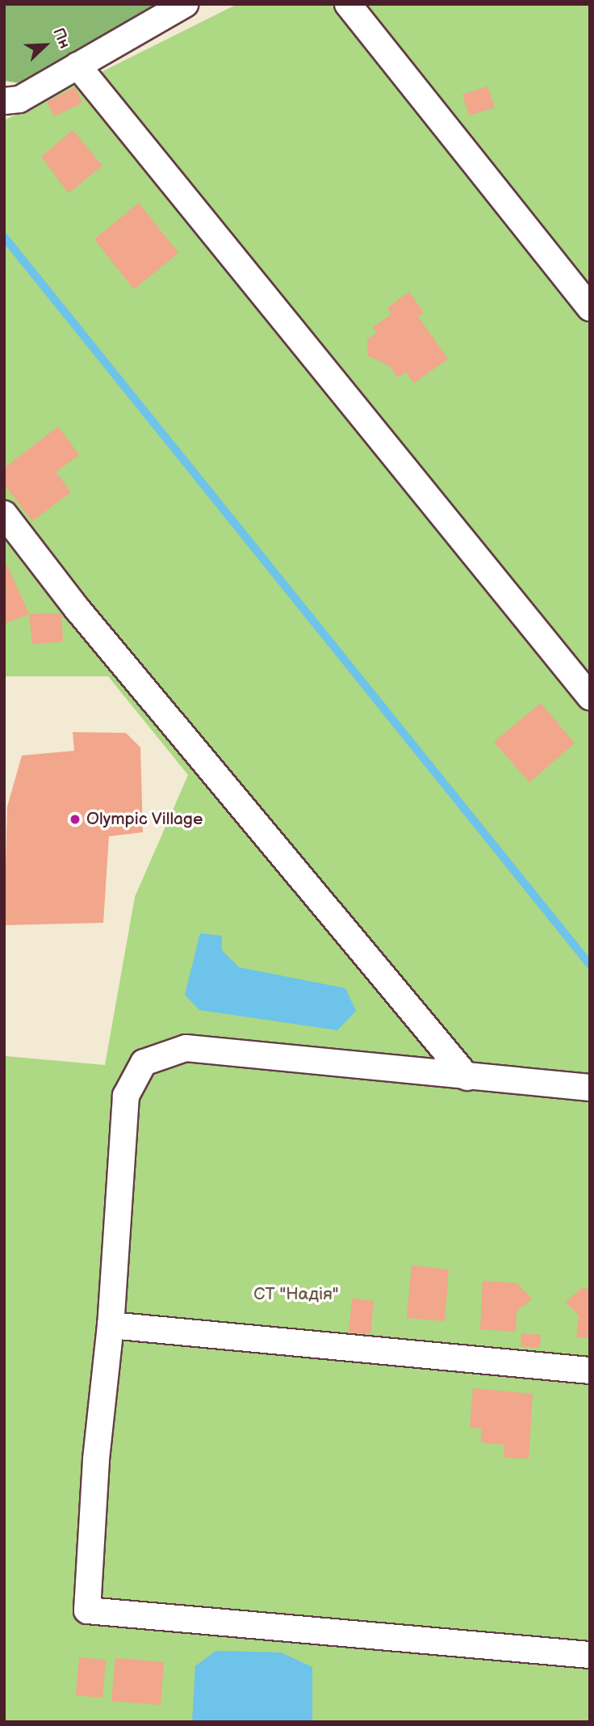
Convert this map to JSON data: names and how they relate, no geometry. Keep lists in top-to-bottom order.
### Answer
{
  "parks": ["СТ \"Надія\""],
  "places": ["Olympic Village"],
  "north": "top right"
}
